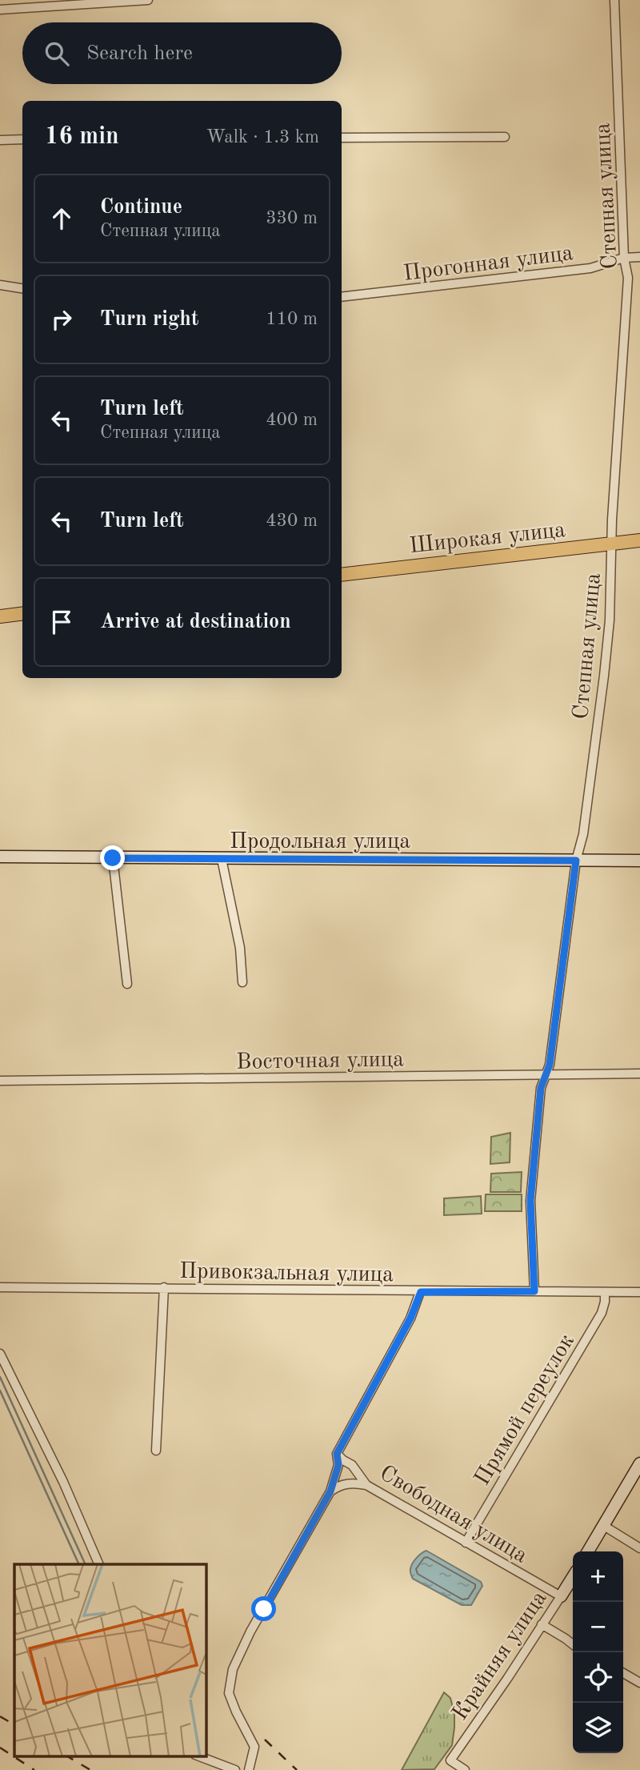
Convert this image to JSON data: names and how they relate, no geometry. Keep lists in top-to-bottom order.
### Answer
{
  "streets": {
    "main road": ["Широкая улица"],
    "street": [
      "Степная улица",
      "Прогонная улица",
      "Продольная улица",
      "Восточная улица",
      "Привокзальная улица",
      "Прямой переулок",
      "Свободная улица",
      "Крайняя улица"
    ]
  },
  "crossings": [
    ["Степная улица", "Прогонная улица"],
    ["Степная улица", "Широкая улица"],
    ["Степная улица", "Продольная улица"],
    ["Степная улица", "Восточная улица"],
    ["Степная улица", "Привокзальная улица"],
    ["Привокзальная улица", "Прямой переулок"],
    ["Прямой переулок", "Свободная улица"],
    ["Свободная улица", "Крайняя улица"]
  ],
  "page": {
    "search": "Search here",
    "heading": ["16 min", "Walk · 1.3 km"],
    "list": [
      ["Continue", "Степная улица", "330 m"],
      ["Turn right", "110 m"],
      ["Turn left", "Степная улица", "400 m"],
      ["Turn left", "430 m"],
      "Arrive at destination"
    ],
    "map_buttons": ["+", "−"]
  }
}
